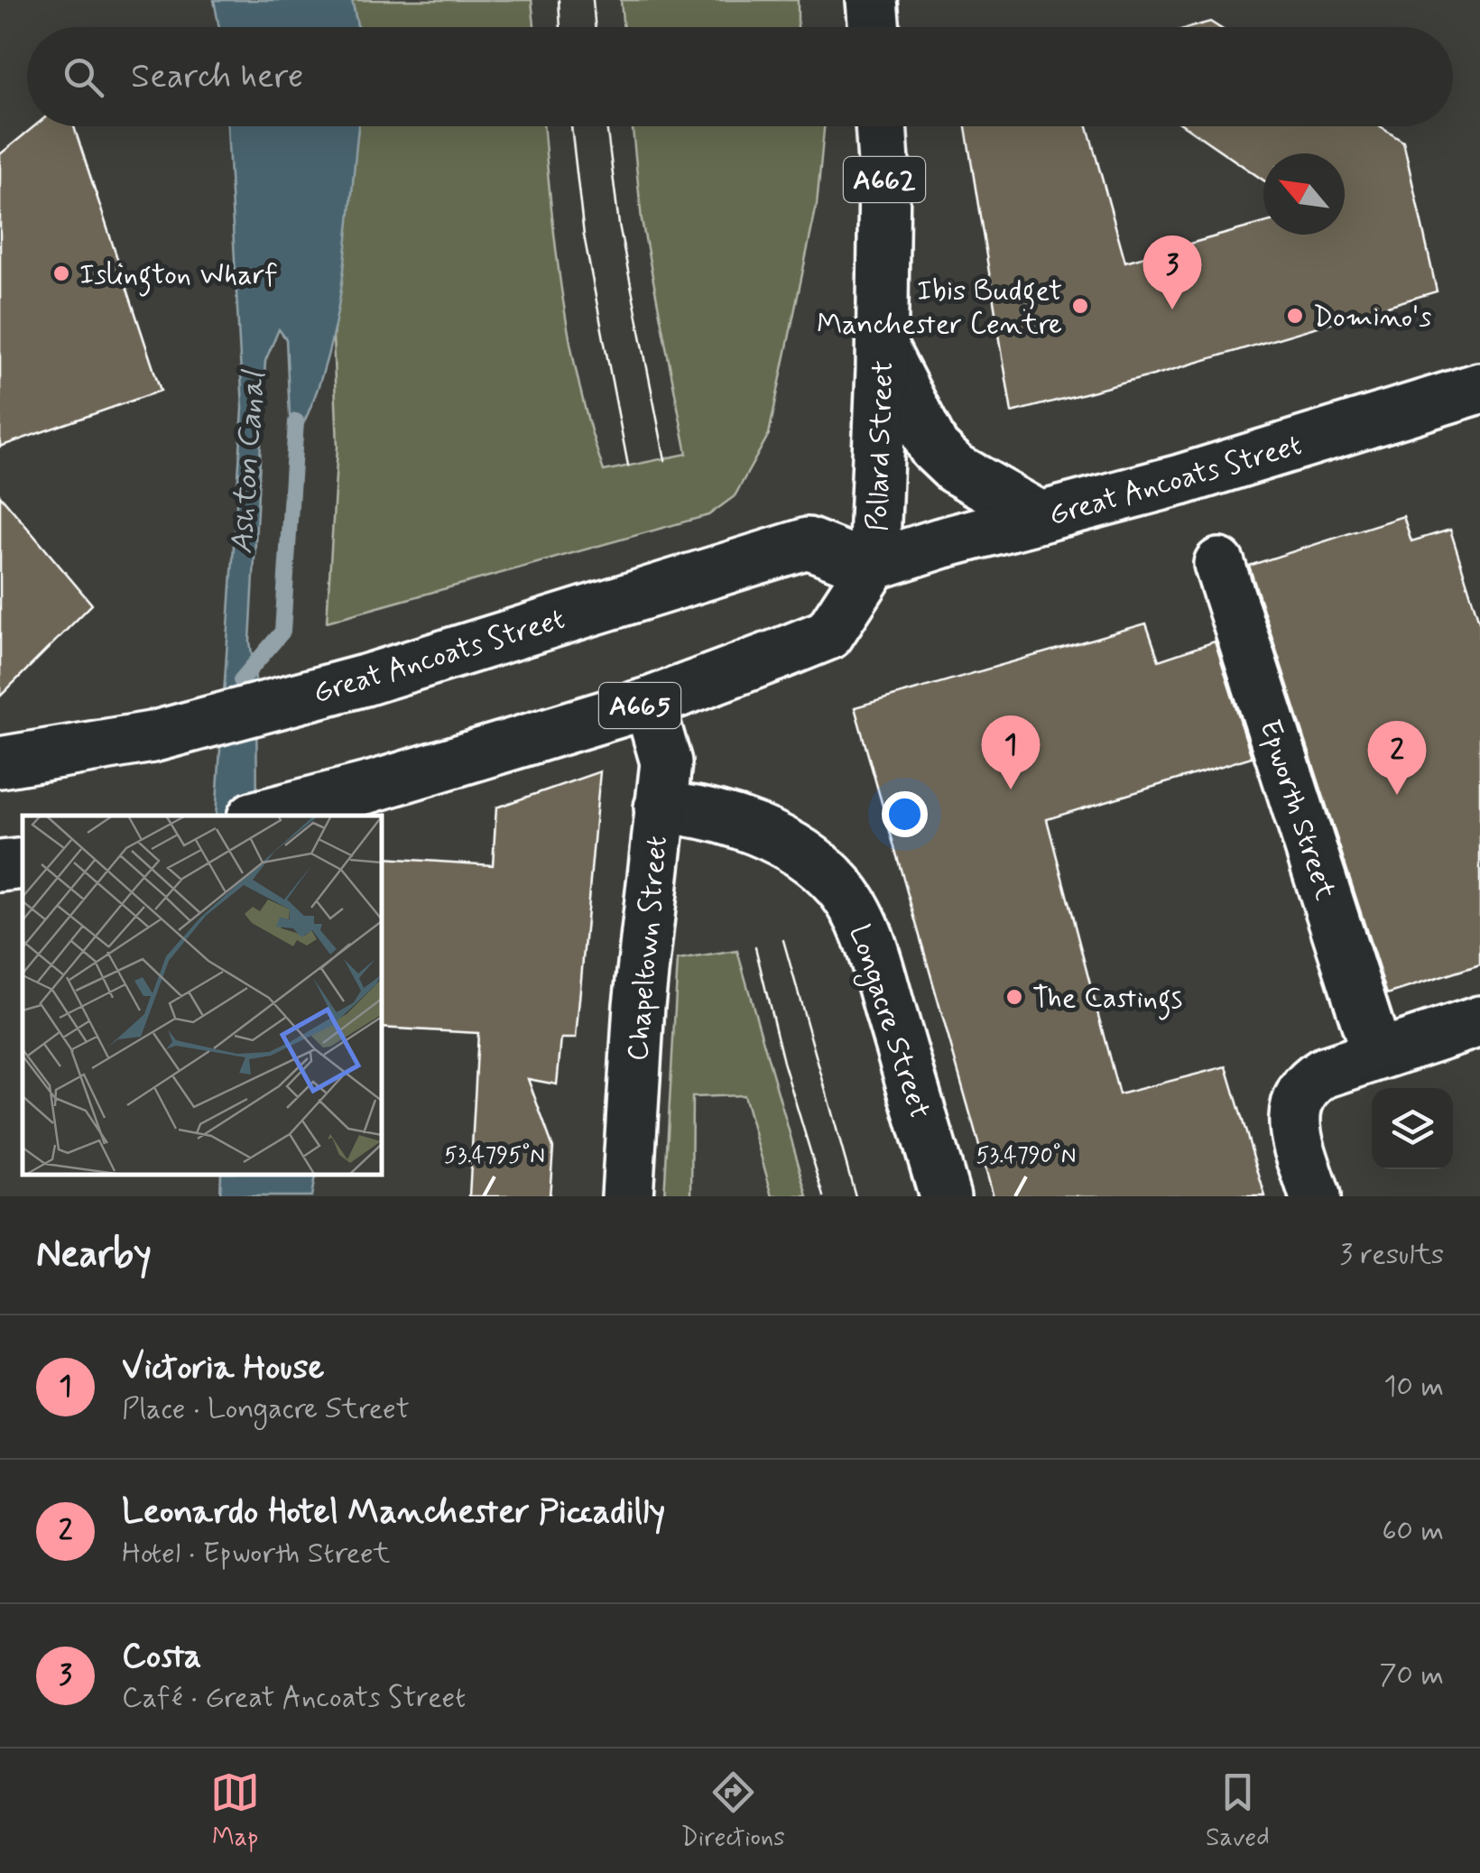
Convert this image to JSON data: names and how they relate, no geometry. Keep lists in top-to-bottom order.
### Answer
{
  "streets": {
    "main road": [
      "A662",
      "Pollard Street",
      "Great Ancoats Street",
      "A665",
      "Epworth Street",
      "Chapeltown Street",
      "Longacre Street"
    ]
  },
  "crossings": [
    ["Pollard Street", "Great Ancoats Street"],
    ["Pollard Street", "A665"],
    ["Great Ancoats Street", "A665"],
    ["A665", "Chapeltown Street"],
    ["Chapeltown Street", "Longacre Street"]
  ],
  "water": ["Ashton Canal"],
  "places": [
    "Islington Wharf",
    "Ibis Budget Manchester Centre",
    "Domino's",
    "The Castings"
  ],
  "north": "top left",
  "page": {
    "search": "Search here",
    "pins": ["3", "1", "2"],
    "heading": ["Nearby", "3 results"],
    "list": [
      {
        "mark": "1",
        "name": "Victoria House",
        "note": "Place · Longacre Street",
        "value": "10 m"
      },
      {
        "mark": "2",
        "name": "Leonardo Hotel Manchester Piccadilly",
        "note": "Hotel · Epworth Street",
        "value": "60 m"
      },
      {
        "mark": "3",
        "name": "Costa",
        "note": "Café · Great Ancoats Street",
        "value": "70 m"
      }
    ],
    "nav": ["Map", "Directions", "Saved"]
  },
  "coordinates": ["53.4795°N", "53.4790°N"]
}
